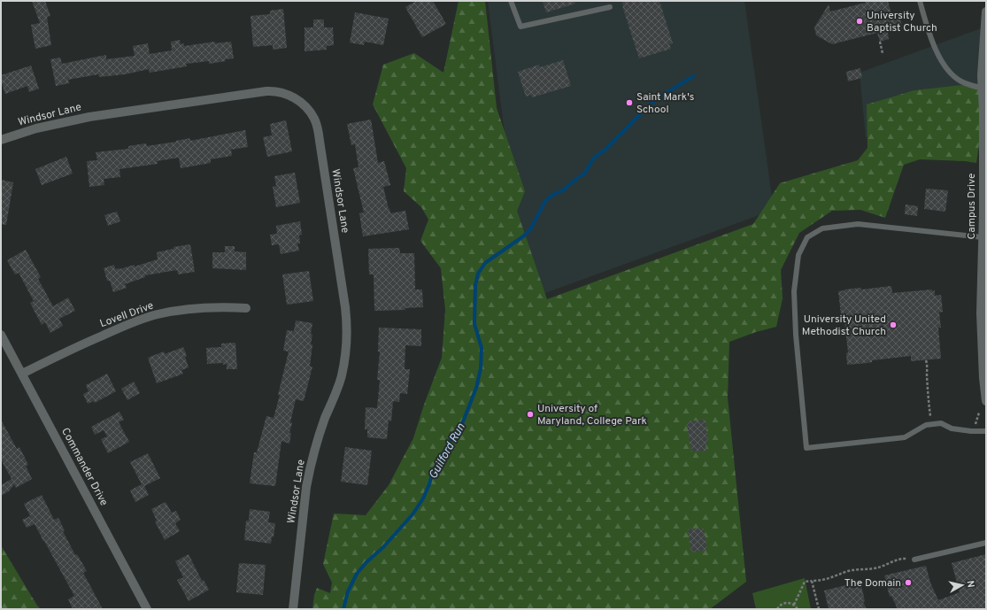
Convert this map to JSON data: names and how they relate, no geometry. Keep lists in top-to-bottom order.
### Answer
{
  "streets": {
    "street": [
      "Windsor Lane",
      "Campus Drive",
      "Lovell Drive",
      "Commander Drive"
    ]
  },
  "crossings": [
    ["Lovell Drive", "Commander Drive"]
  ],
  "water": ["Guilford Run"],
  "places": [
    "University Baptist Church",
    "Saint Mark's School",
    "University United Methodist Church",
    "University of Maryland, College Park",
    "The Domain"
  ],
  "north": "right"
}
